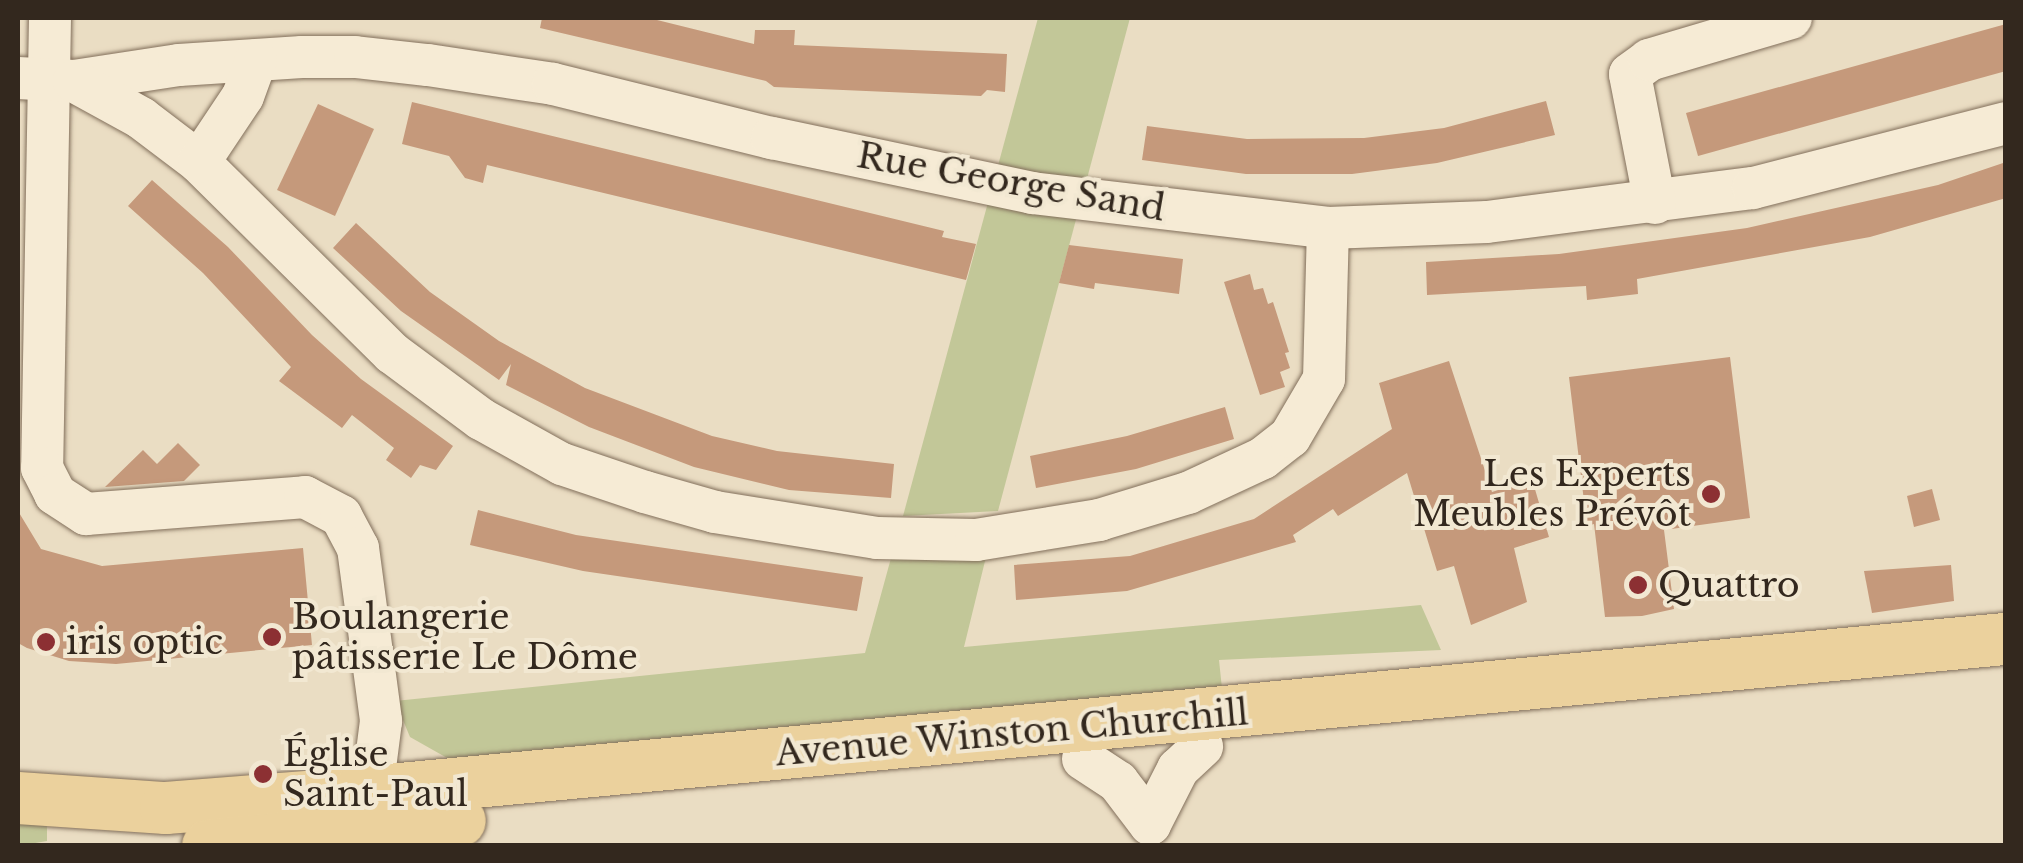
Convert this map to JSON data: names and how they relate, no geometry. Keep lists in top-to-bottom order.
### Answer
{
  "streets": {
    "main road": ["Avenue Winston Churchill"],
    "street": ["Rue George Sand"]
  },
  "places": [
    "Les Experts Meubles Prévôt",
    "Quattro",
    "Boulangerie pâtisserie Le Dôme",
    "iris optic",
    "Église Saint-Paul"
  ]
}
